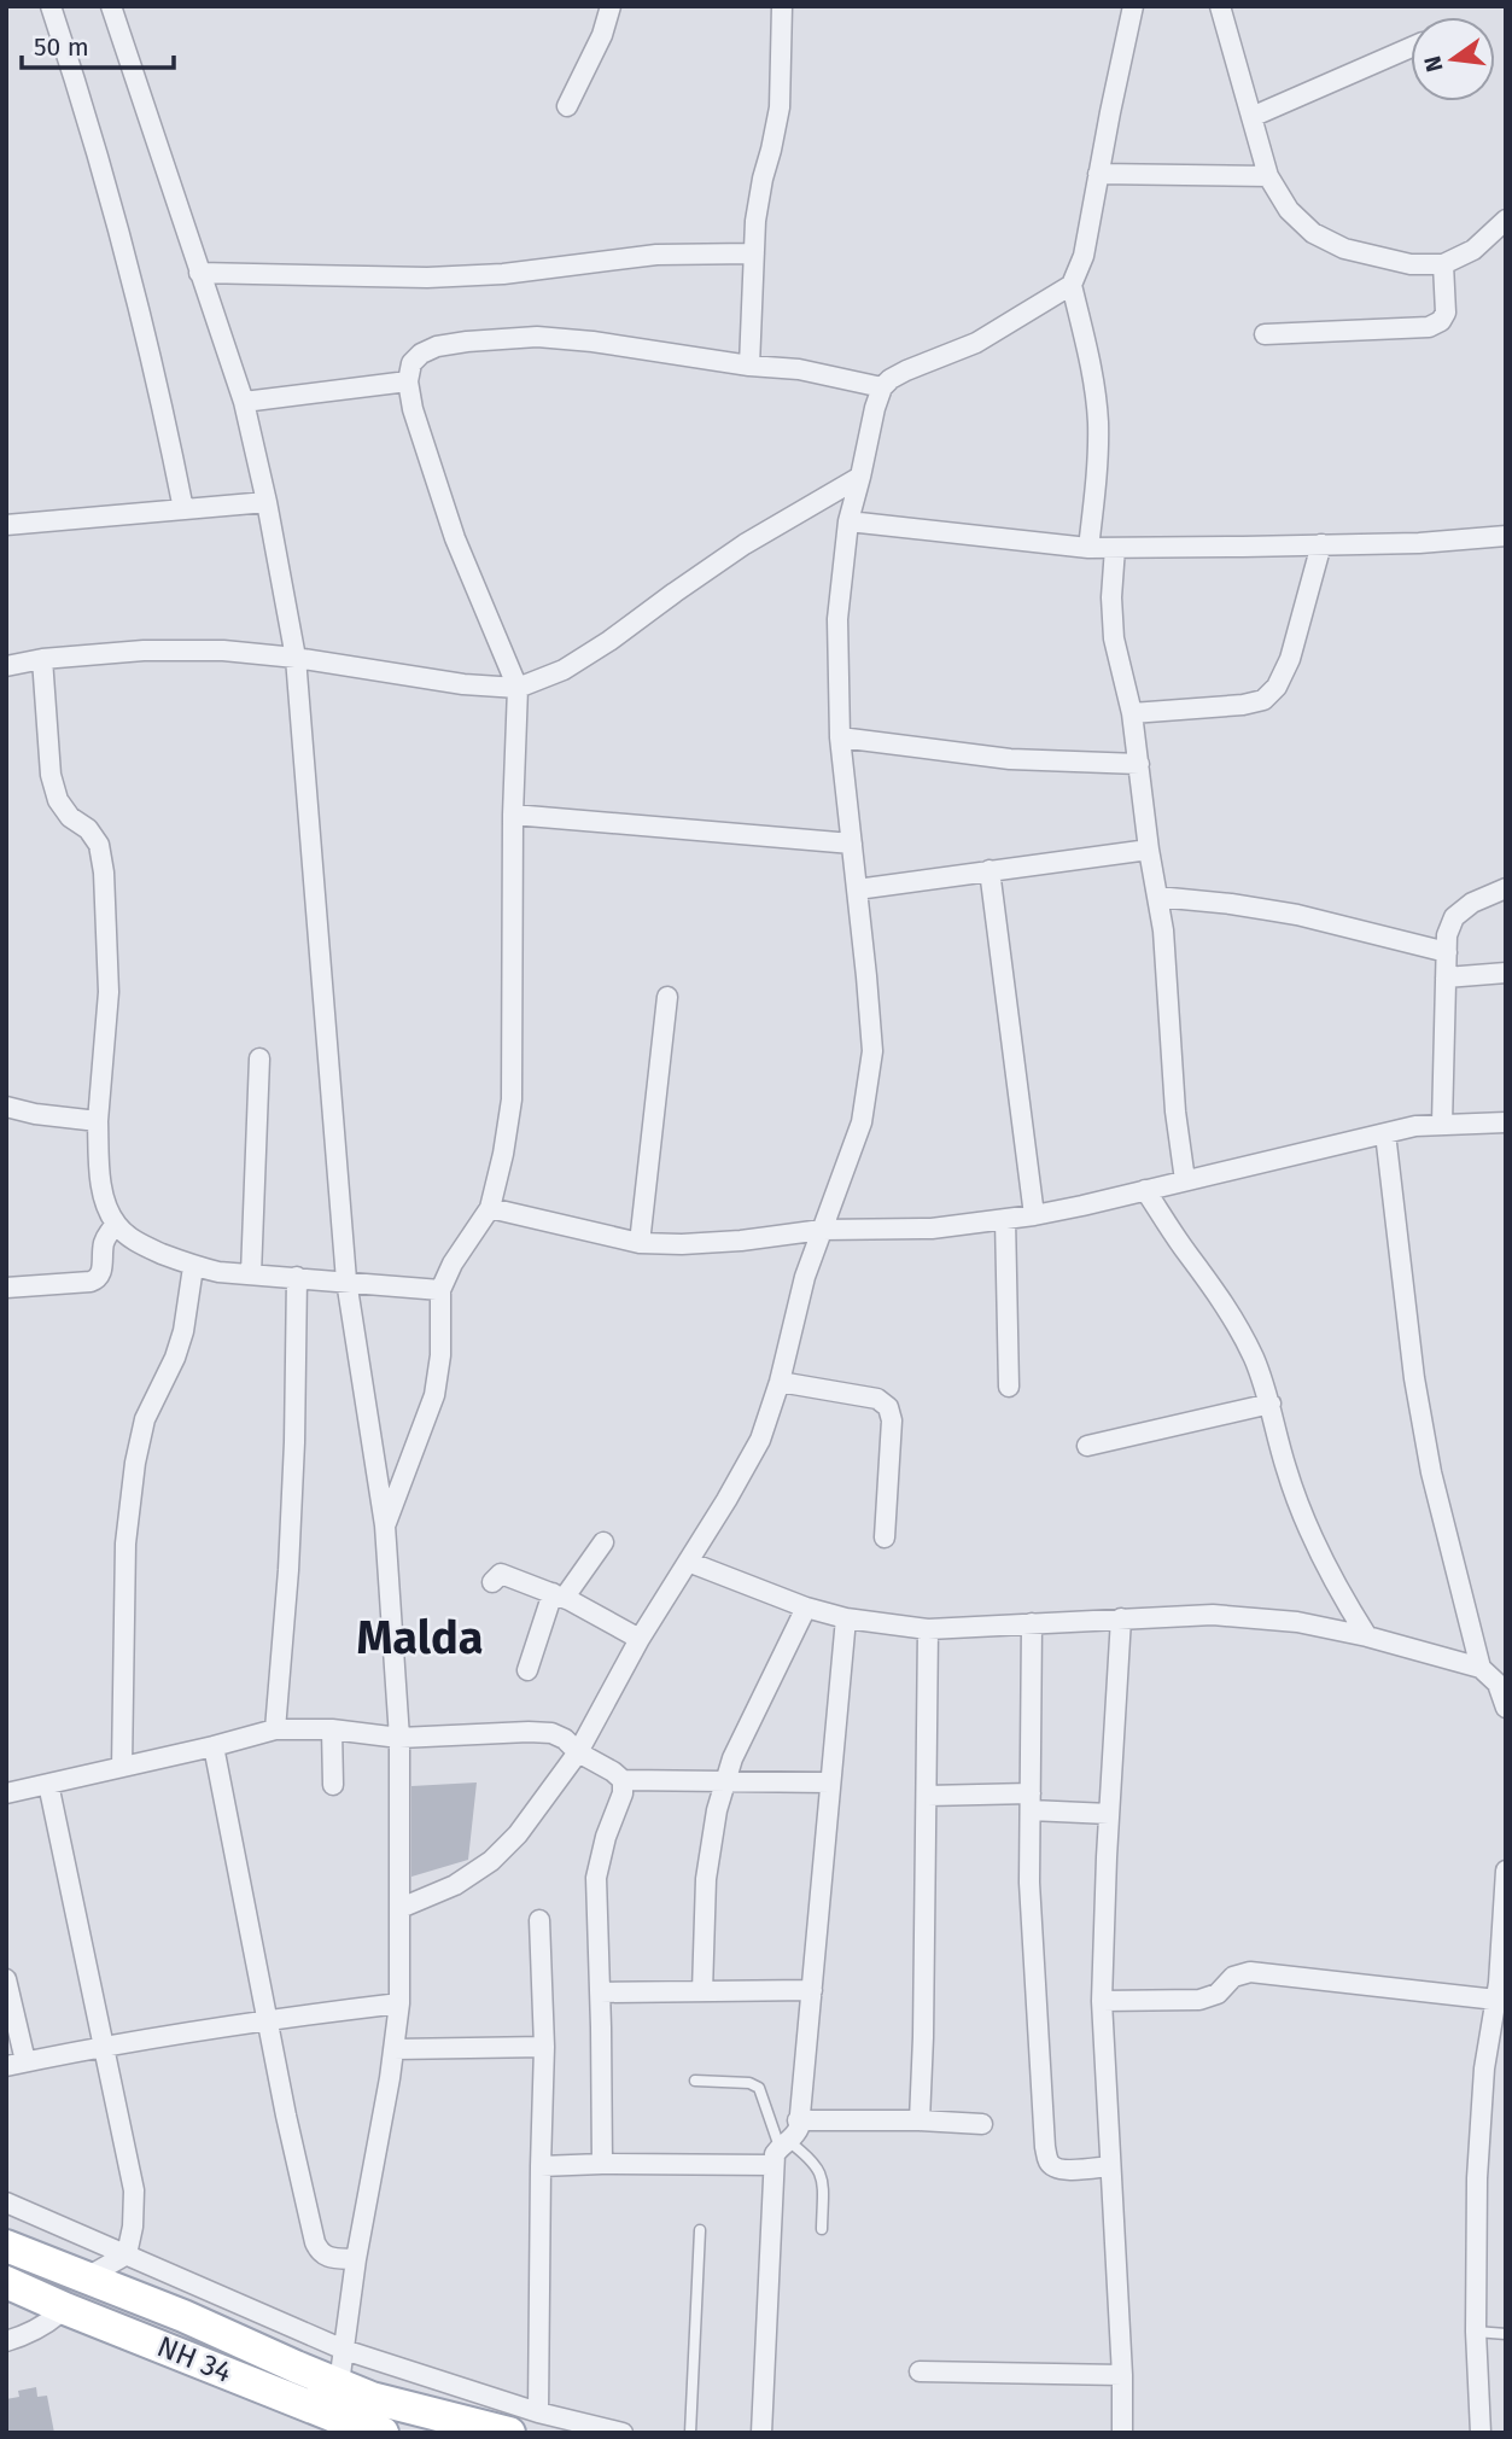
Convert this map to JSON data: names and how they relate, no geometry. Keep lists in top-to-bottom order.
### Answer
{
  "streets": {
    "main road": ["NH 34"]
  },
  "districts": ["Malda"],
  "scale_bar": "50 m",
  "north": "left"
}
